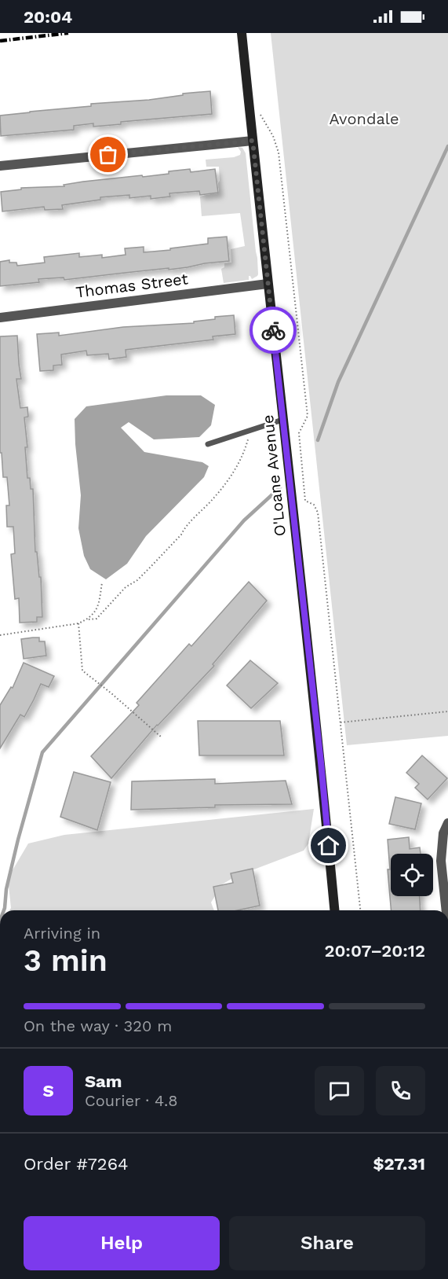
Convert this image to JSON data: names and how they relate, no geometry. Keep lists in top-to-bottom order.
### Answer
{
  "streets": {
    "street": ["Thomas Street", "O'Loane Avenue"]
  },
  "crossings": [
    ["Thomas Street", "O'Loane Avenue"]
  ],
  "parks": ["Avondale"],
  "page": {
    "status": "20:04",
    "heading": ["3 min", "Arriving in", "20:07–20:12"],
    "panel": [
      "Sam",
      "Courier · 4.8",
      "Order #7264",
      "$27.31"
    ],
    "bar": "On the way · 320 m",
    "round": "S",
    "buttons": ["Help", "Share"]
  }
}
